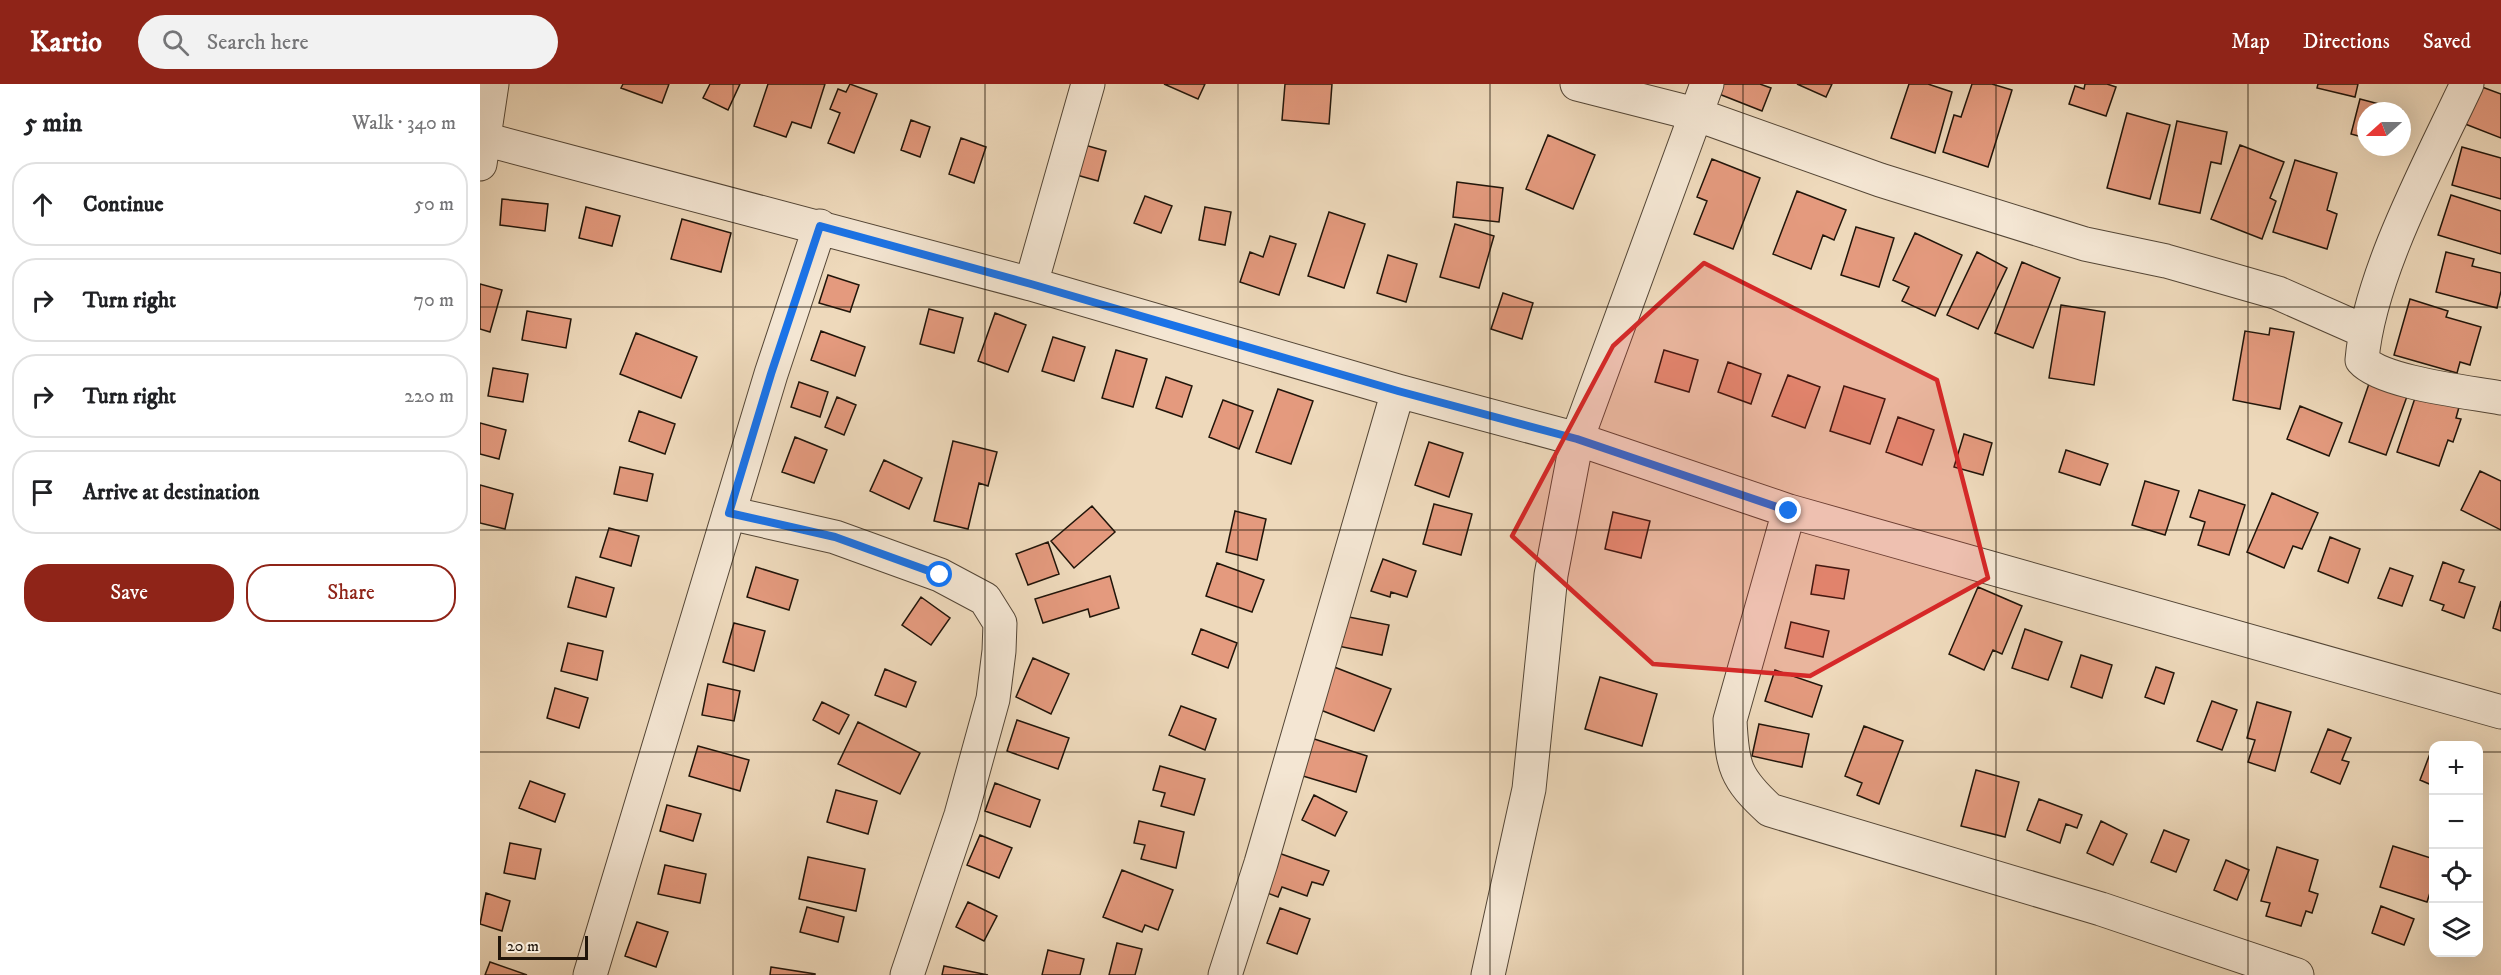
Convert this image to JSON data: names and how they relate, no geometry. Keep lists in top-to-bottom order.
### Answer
{
  "scale_bar": "20 m",
  "north": "left",
  "page": {
    "header": "Kartio",
    "search": "Search here",
    "nav": ["Map", "Directions", "Saved"],
    "heading": ["5 min", "Walk · 340 m"],
    "list": [
      ["Continue", "50 m"],
      ["Turn right", "70 m"],
      ["Turn right", "220 m"],
      "Arrive at destination"
    ],
    "buttons": ["Save", "Share"],
    "map_buttons": ["+", "−"],
    "scale": "20 m"
  }
}
